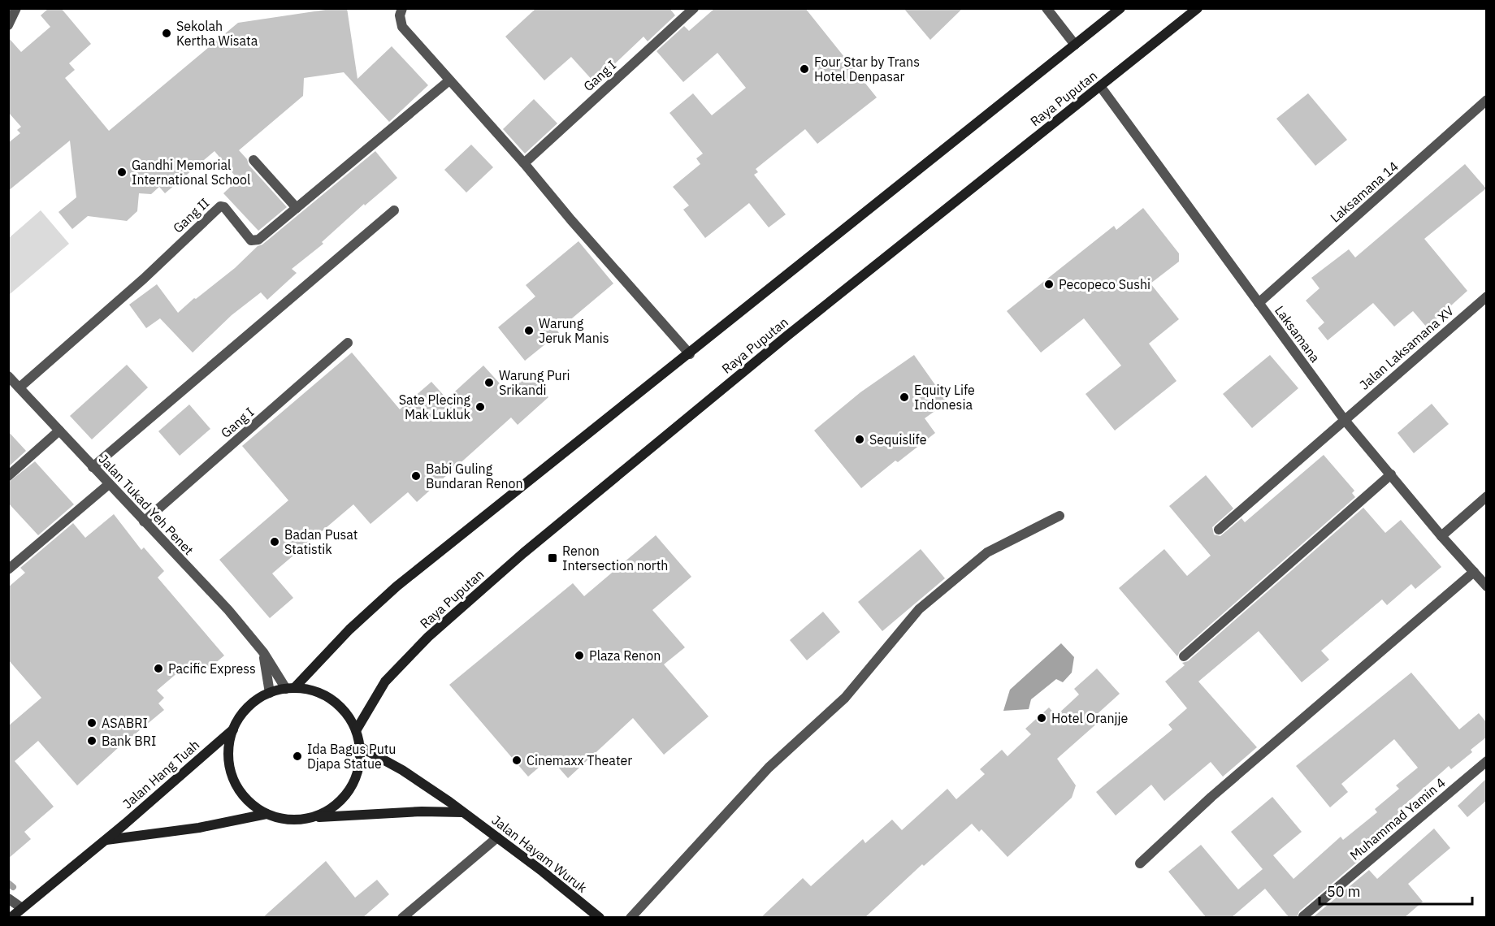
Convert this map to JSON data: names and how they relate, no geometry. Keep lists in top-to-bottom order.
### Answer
{
  "streets": {
    "main road": ["Raya Puputan", "Jalan Hang Tuah", "Jalan Hayam Wuruk"],
    "street": [
      "Gang I",
      "Laksamana 14",
      "Gang II",
      "Laksamana",
      "Jalan Laksamana XV",
      "Jalan Tukad Yeh Penet",
      "Muhammad Yamin 4"
    ]
  },
  "crossings": [
    ["Gang I", "Jalan Tukad Yeh Penet"],
    ["Raya Puputan", "Laksamana"],
    ["Raya Puputan", "Jalan Tukad Yeh Penet"],
    ["Raya Puputan", "Jalan Hang Tuah"],
    ["Raya Puputan", "Jalan Hayam Wuruk"],
    ["Laksamana 14", "Laksamana"],
    ["Gang II", "Jalan Tukad Yeh Penet"],
    ["Laksamana", "Jalan Laksamana XV"],
    ["Jalan Tukad Yeh Penet", "Jalan Hang Tuah"],
    ["Jalan Tukad Yeh Penet", "Jalan Hayam Wuruk"],
    ["Jalan Hang Tuah", "Jalan Hayam Wuruk"]
  ],
  "places": {
    "other": [
      "Sekolah Kertha Wisata",
      "Four Star by Trans Hotel Denpasar",
      "Gandhi Memorial International School",
      "Pecopeco Sushi",
      "Warung Jeruk Manis",
      "Warung Puri Srikandi",
      "Equity Life Indonesia",
      "Sate Plecing Mak Lukluk",
      "Sequislife",
      "Babi Guling Bundaran Renon",
      "Badan Pusat Statistik",
      "Plaza Renon",
      "Pacific Express",
      "Hotel Oranjje",
      "ASABRI",
      "Bank BRI",
      "Ida Bagus Putu Djapa Statue",
      "Cinemaxx Theater"
    ],
    "transit": ["Renon Intersection north"]
  },
  "scale_bar": "50 m"
}
